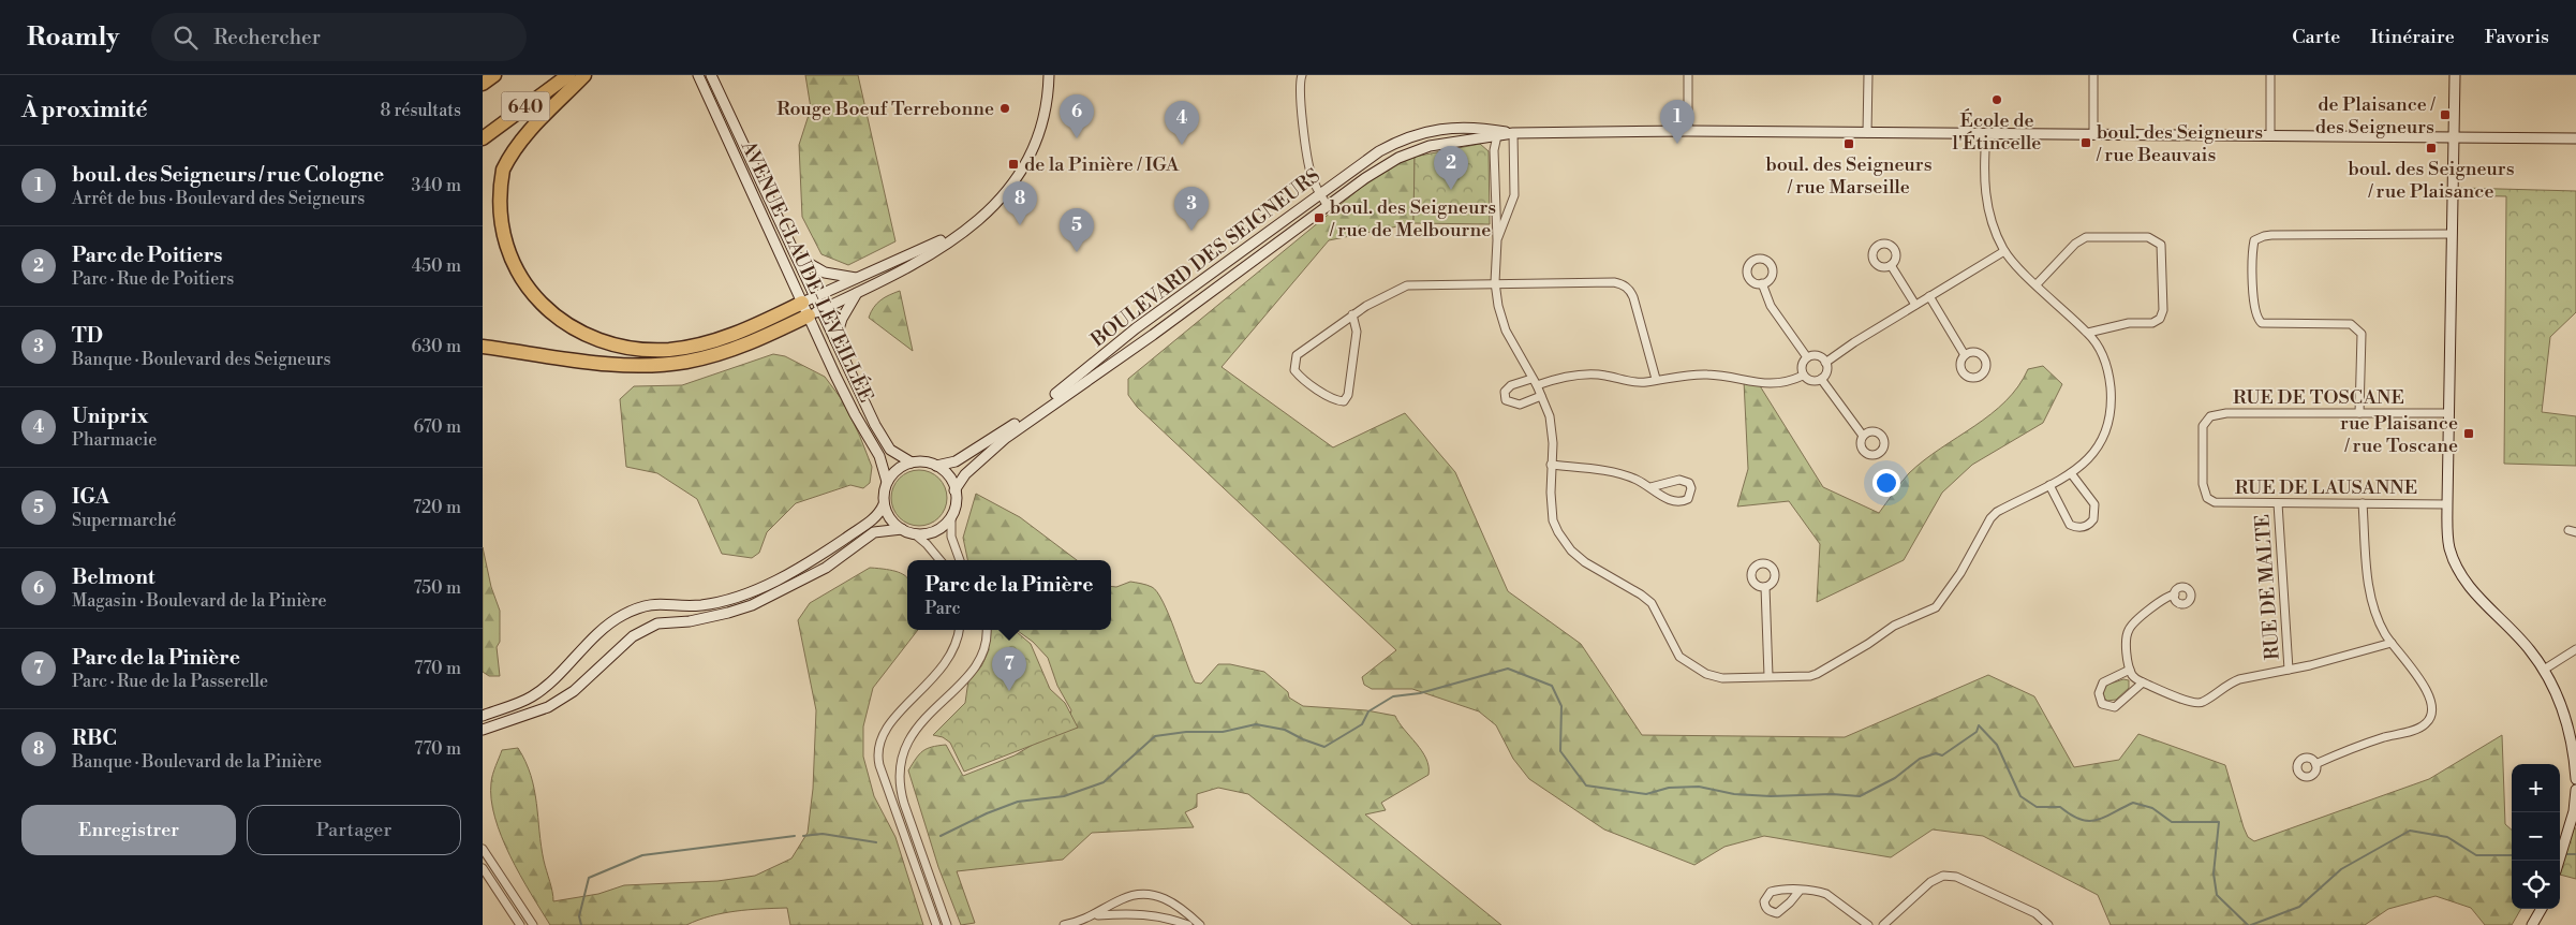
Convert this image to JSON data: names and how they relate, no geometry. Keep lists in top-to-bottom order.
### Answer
{
  "streets": {
    "highway": ["640"],
    "street": [
      "BOULEVARD DES SEIGNEURS",
      "AVENUE CLAUDE-LÉVEILLÉE",
      "RUE DE TOSCANE",
      "RUE DE LAUSANNE",
      "RUE DE MALTE"
    ]
  },
  "crossings": [
    ["BOULEVARD DES SEIGNEURS", "AVENUE CLAUDE-LÉVEILLÉE"],
    ["RUE DE TOSCANE", "RUE DE LAUSANNE"],
    ["RUE DE LAUSANNE", "RUE DE MALTE"]
  ],
  "places": {
    "other": ["École de l'Étincelle", "Rouge Boeuf Terrebonne"],
    "transit": [
      "de Plaisance / des Seigneurs",
      "boul. des Seigneurs / rue Beauvais",
      "boul. des Seigneurs / rue Marseille",
      "boul. des Seigneurs / rue Plaisance",
      "de la Pinière / IGA",
      "boul. des Seigneurs / rue de Melbourne",
      "rue Plaisance / rue Toscane"
    ]
  },
  "page": {
    "header": "Roamly",
    "search": "Rechercher",
    "nav": ["Carte", "Itinéraire", "Favoris"],
    "heading": ["À proximité", "8 résultats"],
    "pins": [
      "6",
      "1",
      "4",
      "2",
      "8",
      "3",
      "5",
      "7"
    ],
    "list": [
      {
        "mark": "1",
        "name": "boul. des Seigneurs / rue Cologne",
        "note": "Arrêt de bus · Boulevard des Seigneurs",
        "value": "340 m"
      },
      {
        "mark": "2",
        "name": "Parc de Poitiers",
        "note": "Parc · Rue de Poitiers",
        "value": "450 m"
      },
      {
        "mark": "3",
        "name": "TD",
        "note": "Banque · Boulevard des Seigneurs",
        "value": "630 m"
      },
      {
        "mark": "4",
        "name": "Uniprix",
        "note": "Pharmacie",
        "value": "670 m"
      },
      {
        "mark": "5",
        "name": "IGA",
        "note": "Supermarché",
        "value": "720 m"
      },
      {
        "mark": "6",
        "name": "Belmont",
        "note": "Magasin · Boulevard de la Pinière",
        "value": "750 m"
      },
      {
        "mark": "7",
        "name": "Parc de la Pinière",
        "note": "Parc · Rue de la Passerelle",
        "value": "770 m"
      },
      {
        "mark": "8",
        "name": "RBC",
        "note": "Banque · Boulevard de la Pinière",
        "value": "770 m"
      }
    ],
    "popup": ["Parc de la Pinière", "Parc"],
    "map_buttons": ["+", "−"],
    "buttons": ["Enregistrer", "Partager"]
  }
}
